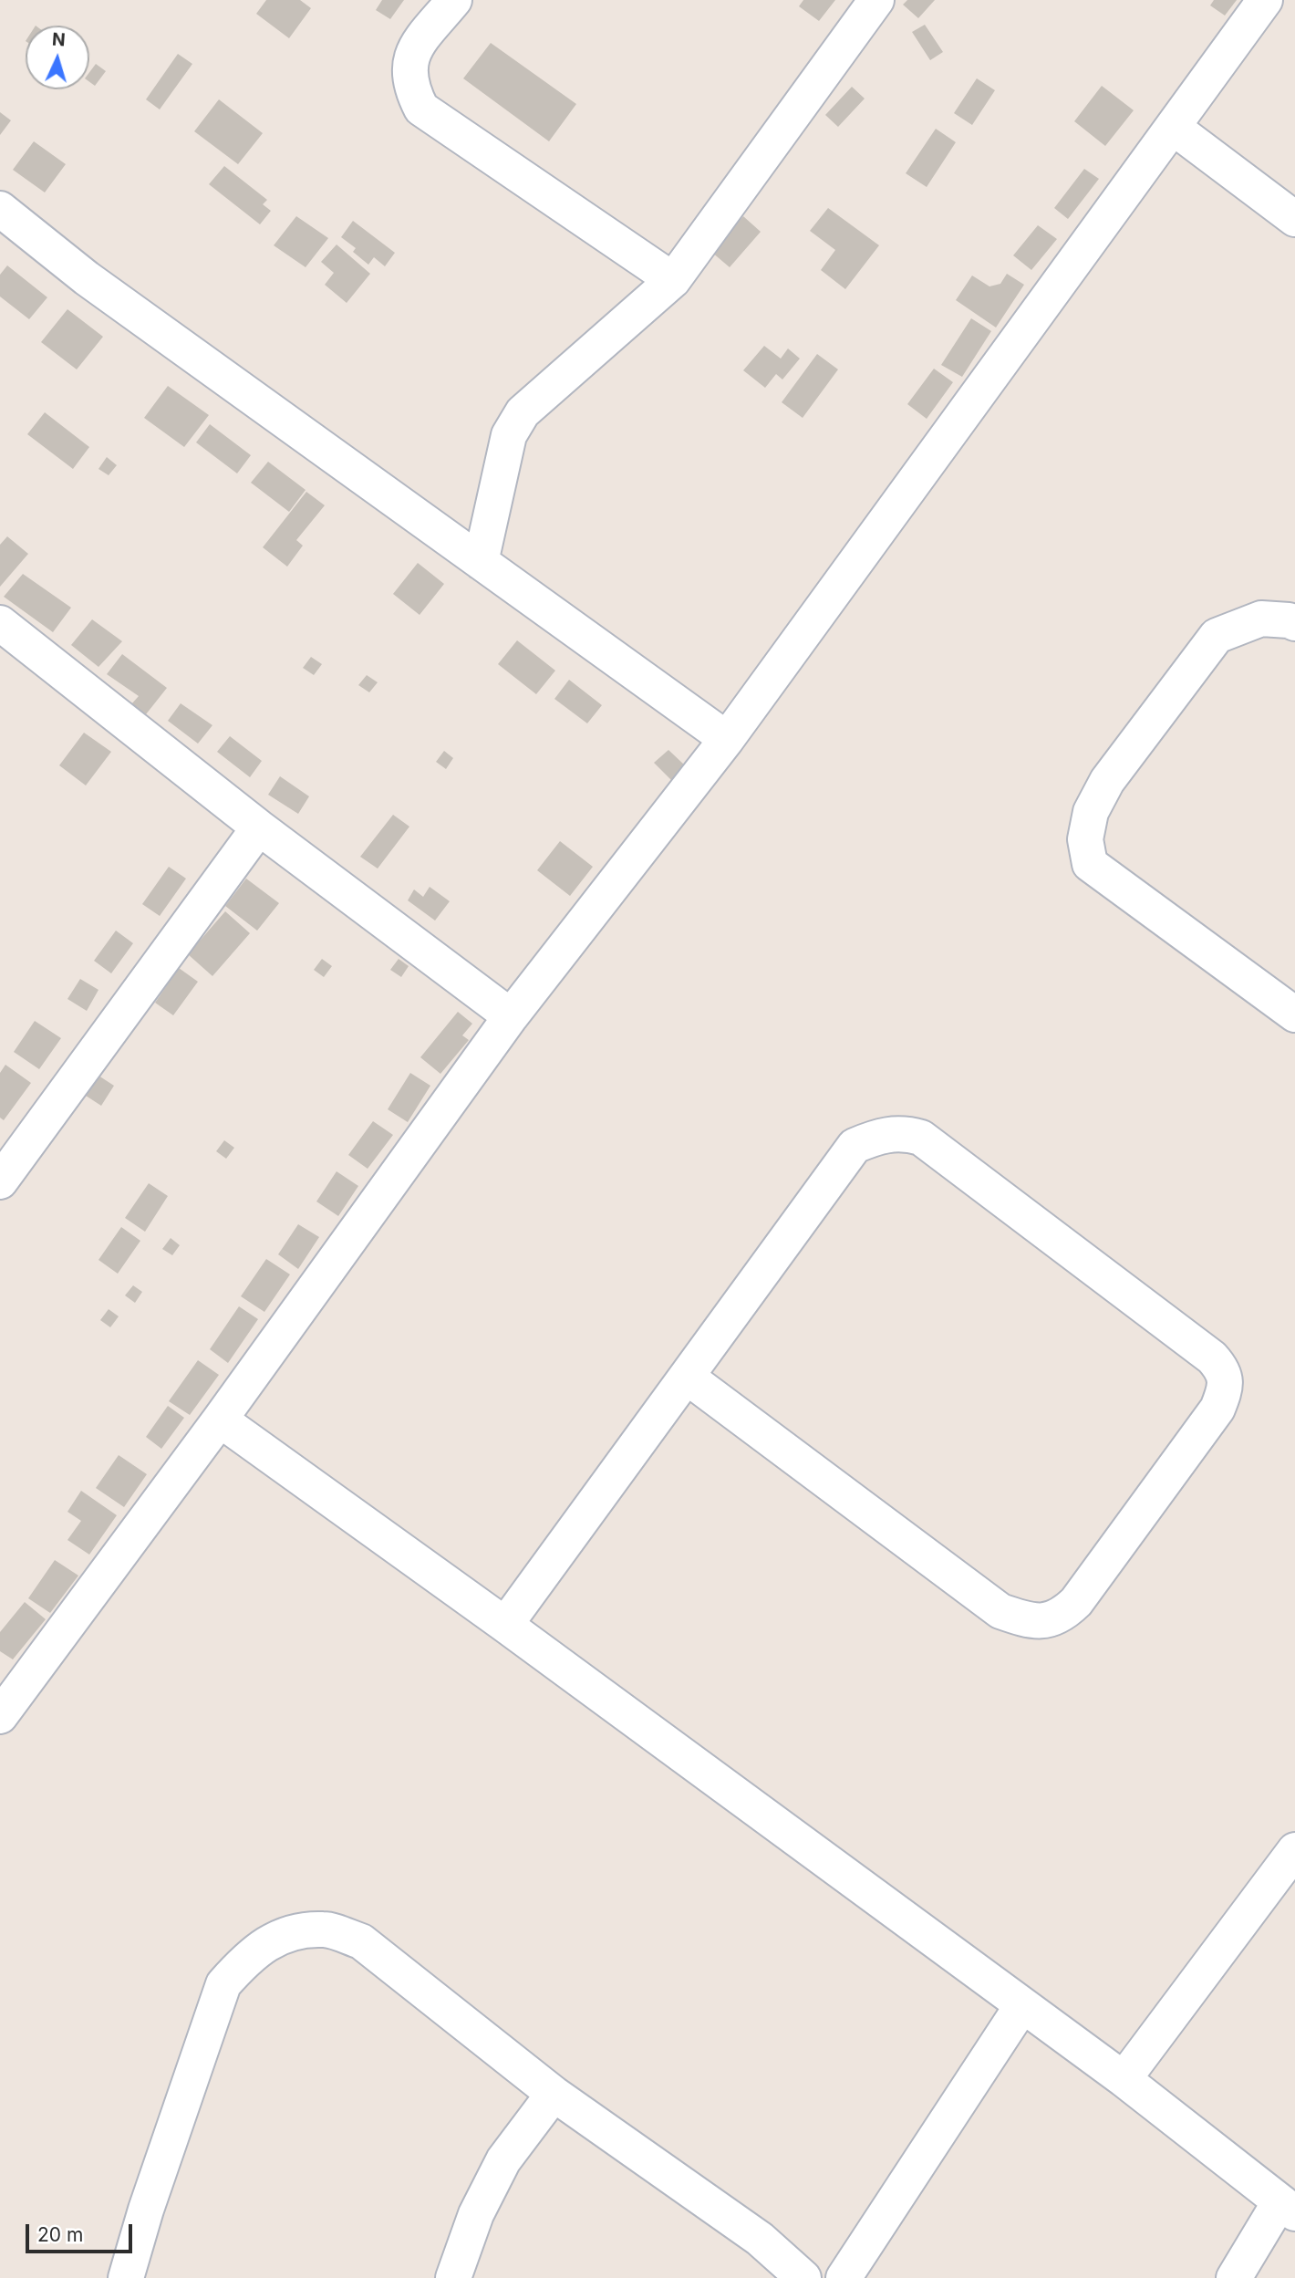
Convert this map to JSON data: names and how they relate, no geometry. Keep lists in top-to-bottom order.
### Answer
{
  "scale_bar": "20 m",
  "north": "top"
}
